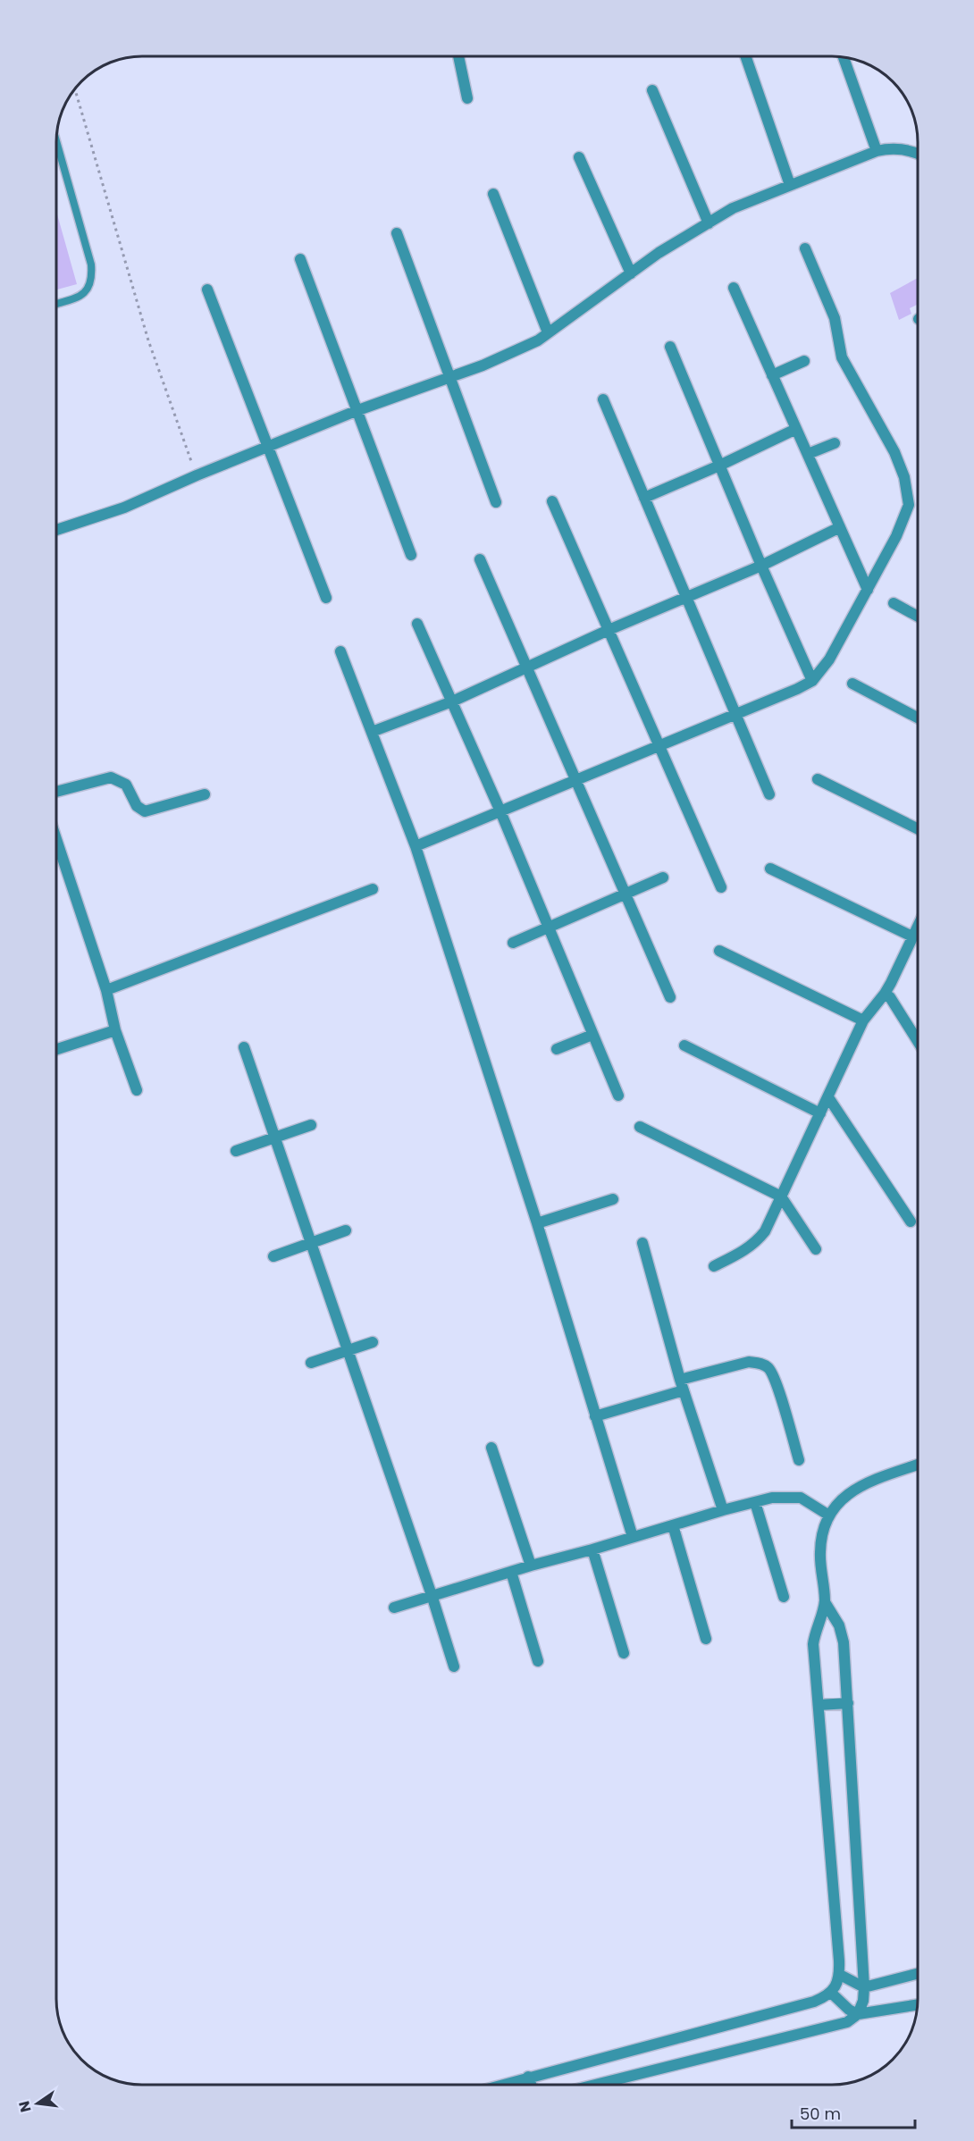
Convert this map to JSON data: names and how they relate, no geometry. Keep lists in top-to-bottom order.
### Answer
{
  "scale_bar": "50 m",
  "north": "left"
}
